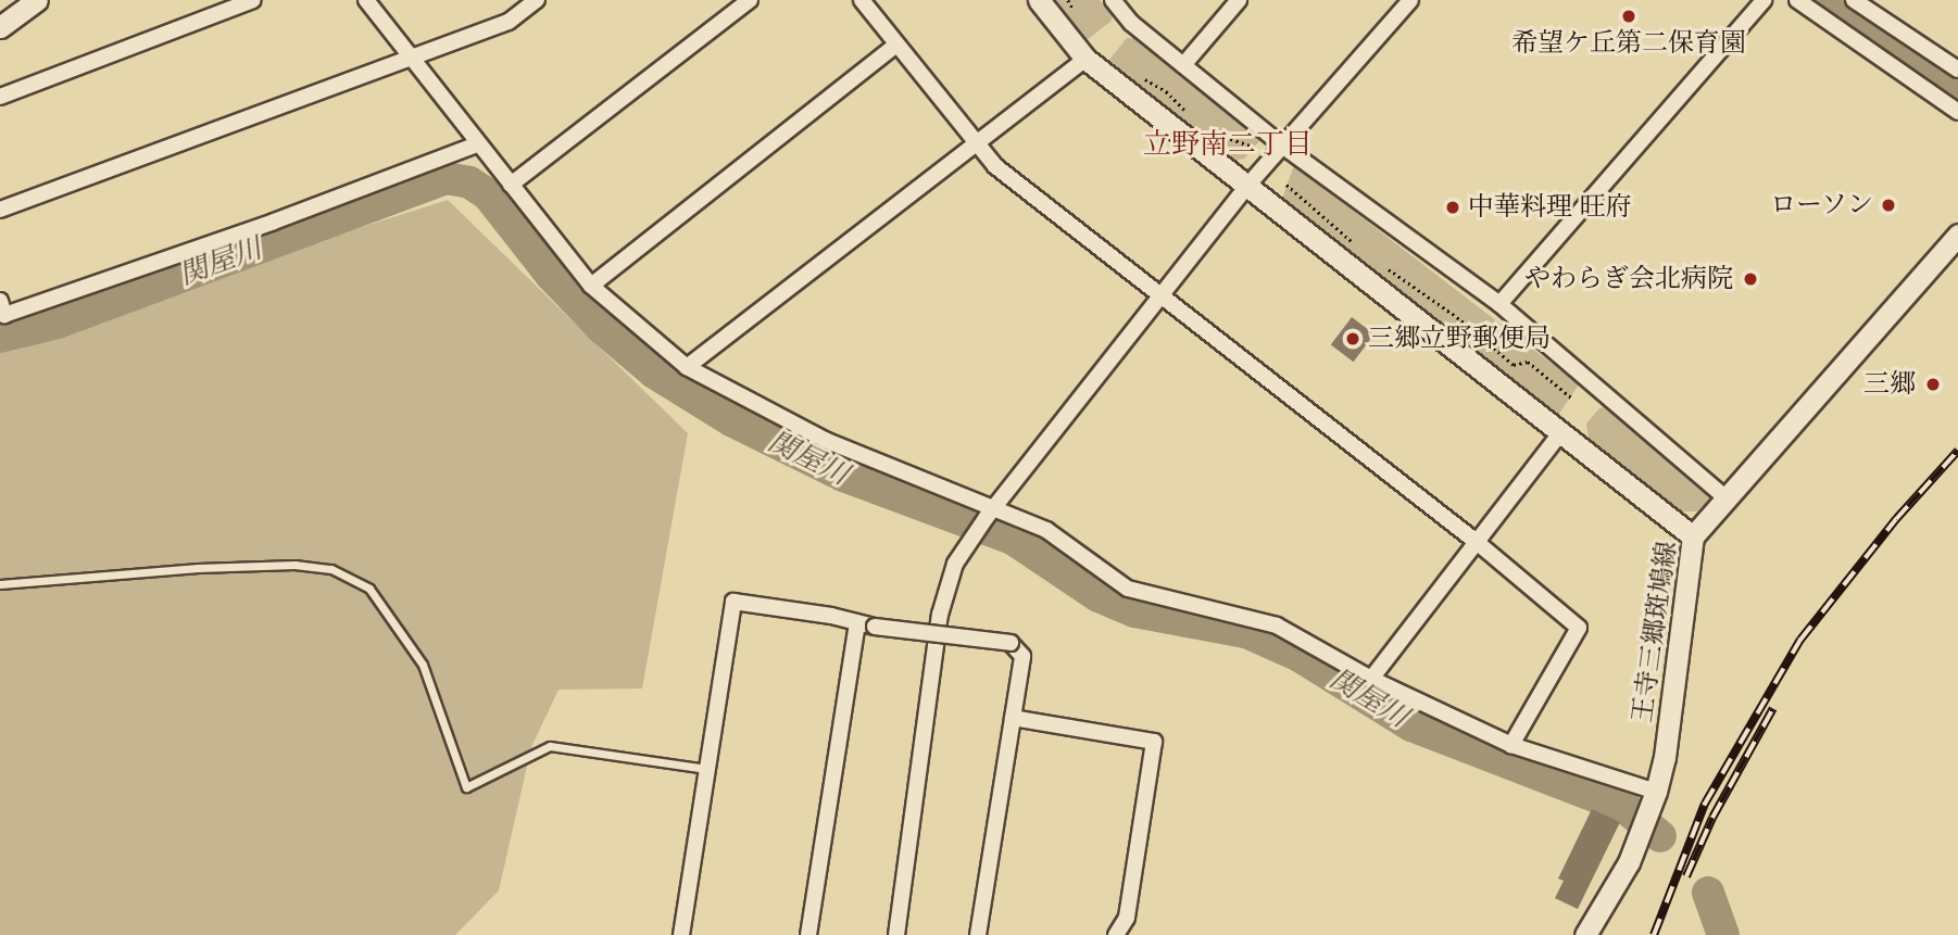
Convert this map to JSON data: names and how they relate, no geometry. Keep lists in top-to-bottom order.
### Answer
{
  "streets": {
    "street": ["王寺三郷斑鳩線"]
  },
  "districts": ["立野南二丁目"],
  "water": ["関屋川"],
  "places": [
    "希望ケ丘第二保育園",
    "ローソン",
    "中華料理 旺府",
    "やわらぎ会北病院",
    "三郷立野郵便局",
    "三郷"
  ]
}
